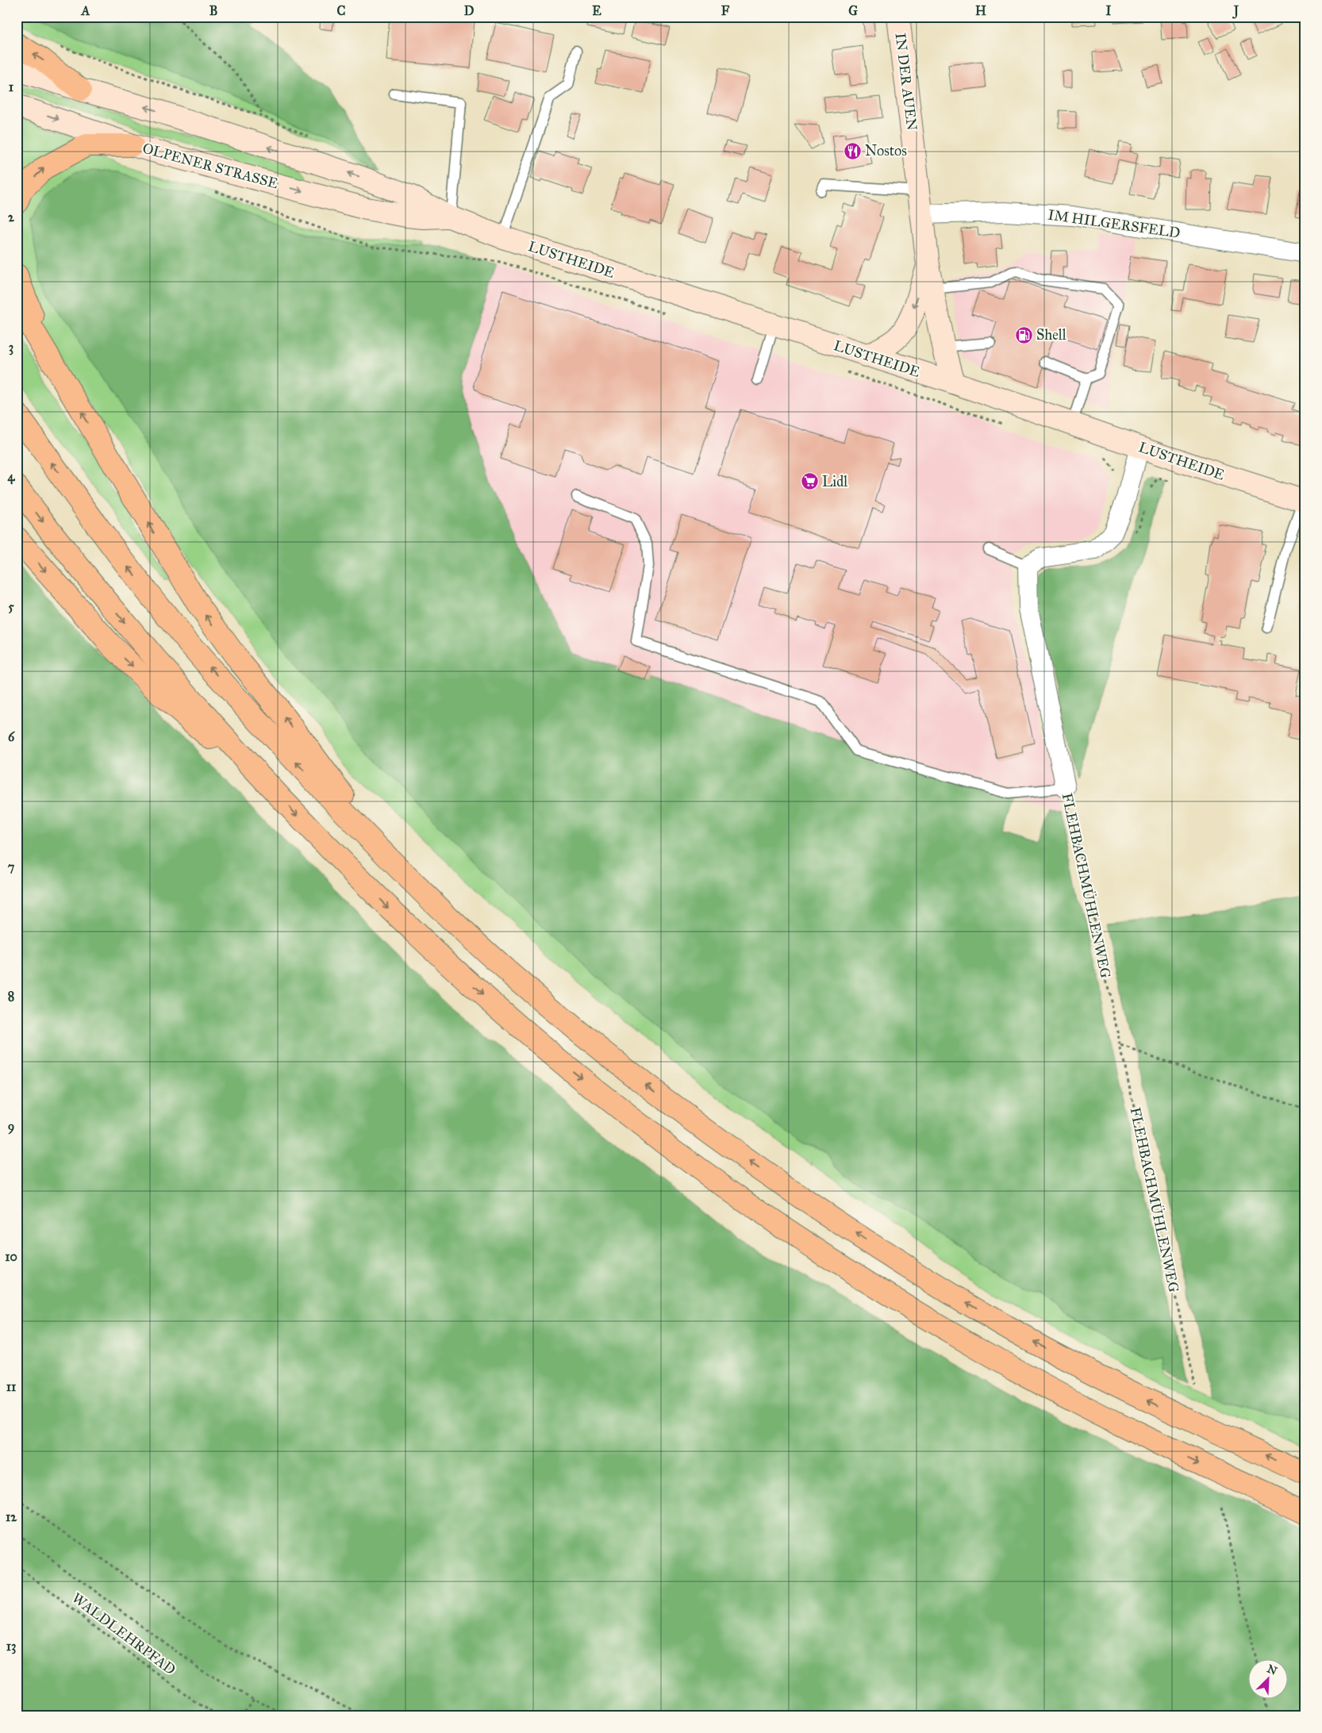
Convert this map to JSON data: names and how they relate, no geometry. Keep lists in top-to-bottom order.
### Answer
{
  "streets": {
    "main road": ["IN DER AUEN", "OLPENER STRASSE", "LUSTHEIDE"],
    "street": ["IM HILGERSFELD", "FLEHBACHMÜHLENWEG"],
    "path": ["WALDLEHRPFAD"]
  },
  "crossings": [
    ["IN DER AUEN", "IM HILGERSFELD"],
    ["IN DER AUEN", "LUSTHEIDE"],
    ["OLPENER STRASSE", "LUSTHEIDE"]
  ],
  "one_way": ["OLPENER STRASSE"],
  "places": {
    "restaurant": ["Nostos"],
    "fuel station": ["Shell"],
    "supermarket": ["Lidl"]
  },
  "north": "top right",
  "grid": {
    "columns": [
      "A",
      "B",
      "C",
      "D",
      "E",
      "F",
      "G",
      "H",
      "I",
      "J"
    ],
    "rows": [
      "1",
      "2",
      "3",
      "4",
      "5",
      "6",
      "7",
      "8",
      "9",
      "10",
      "11",
      "12",
      "13"
    ]
  }
}
